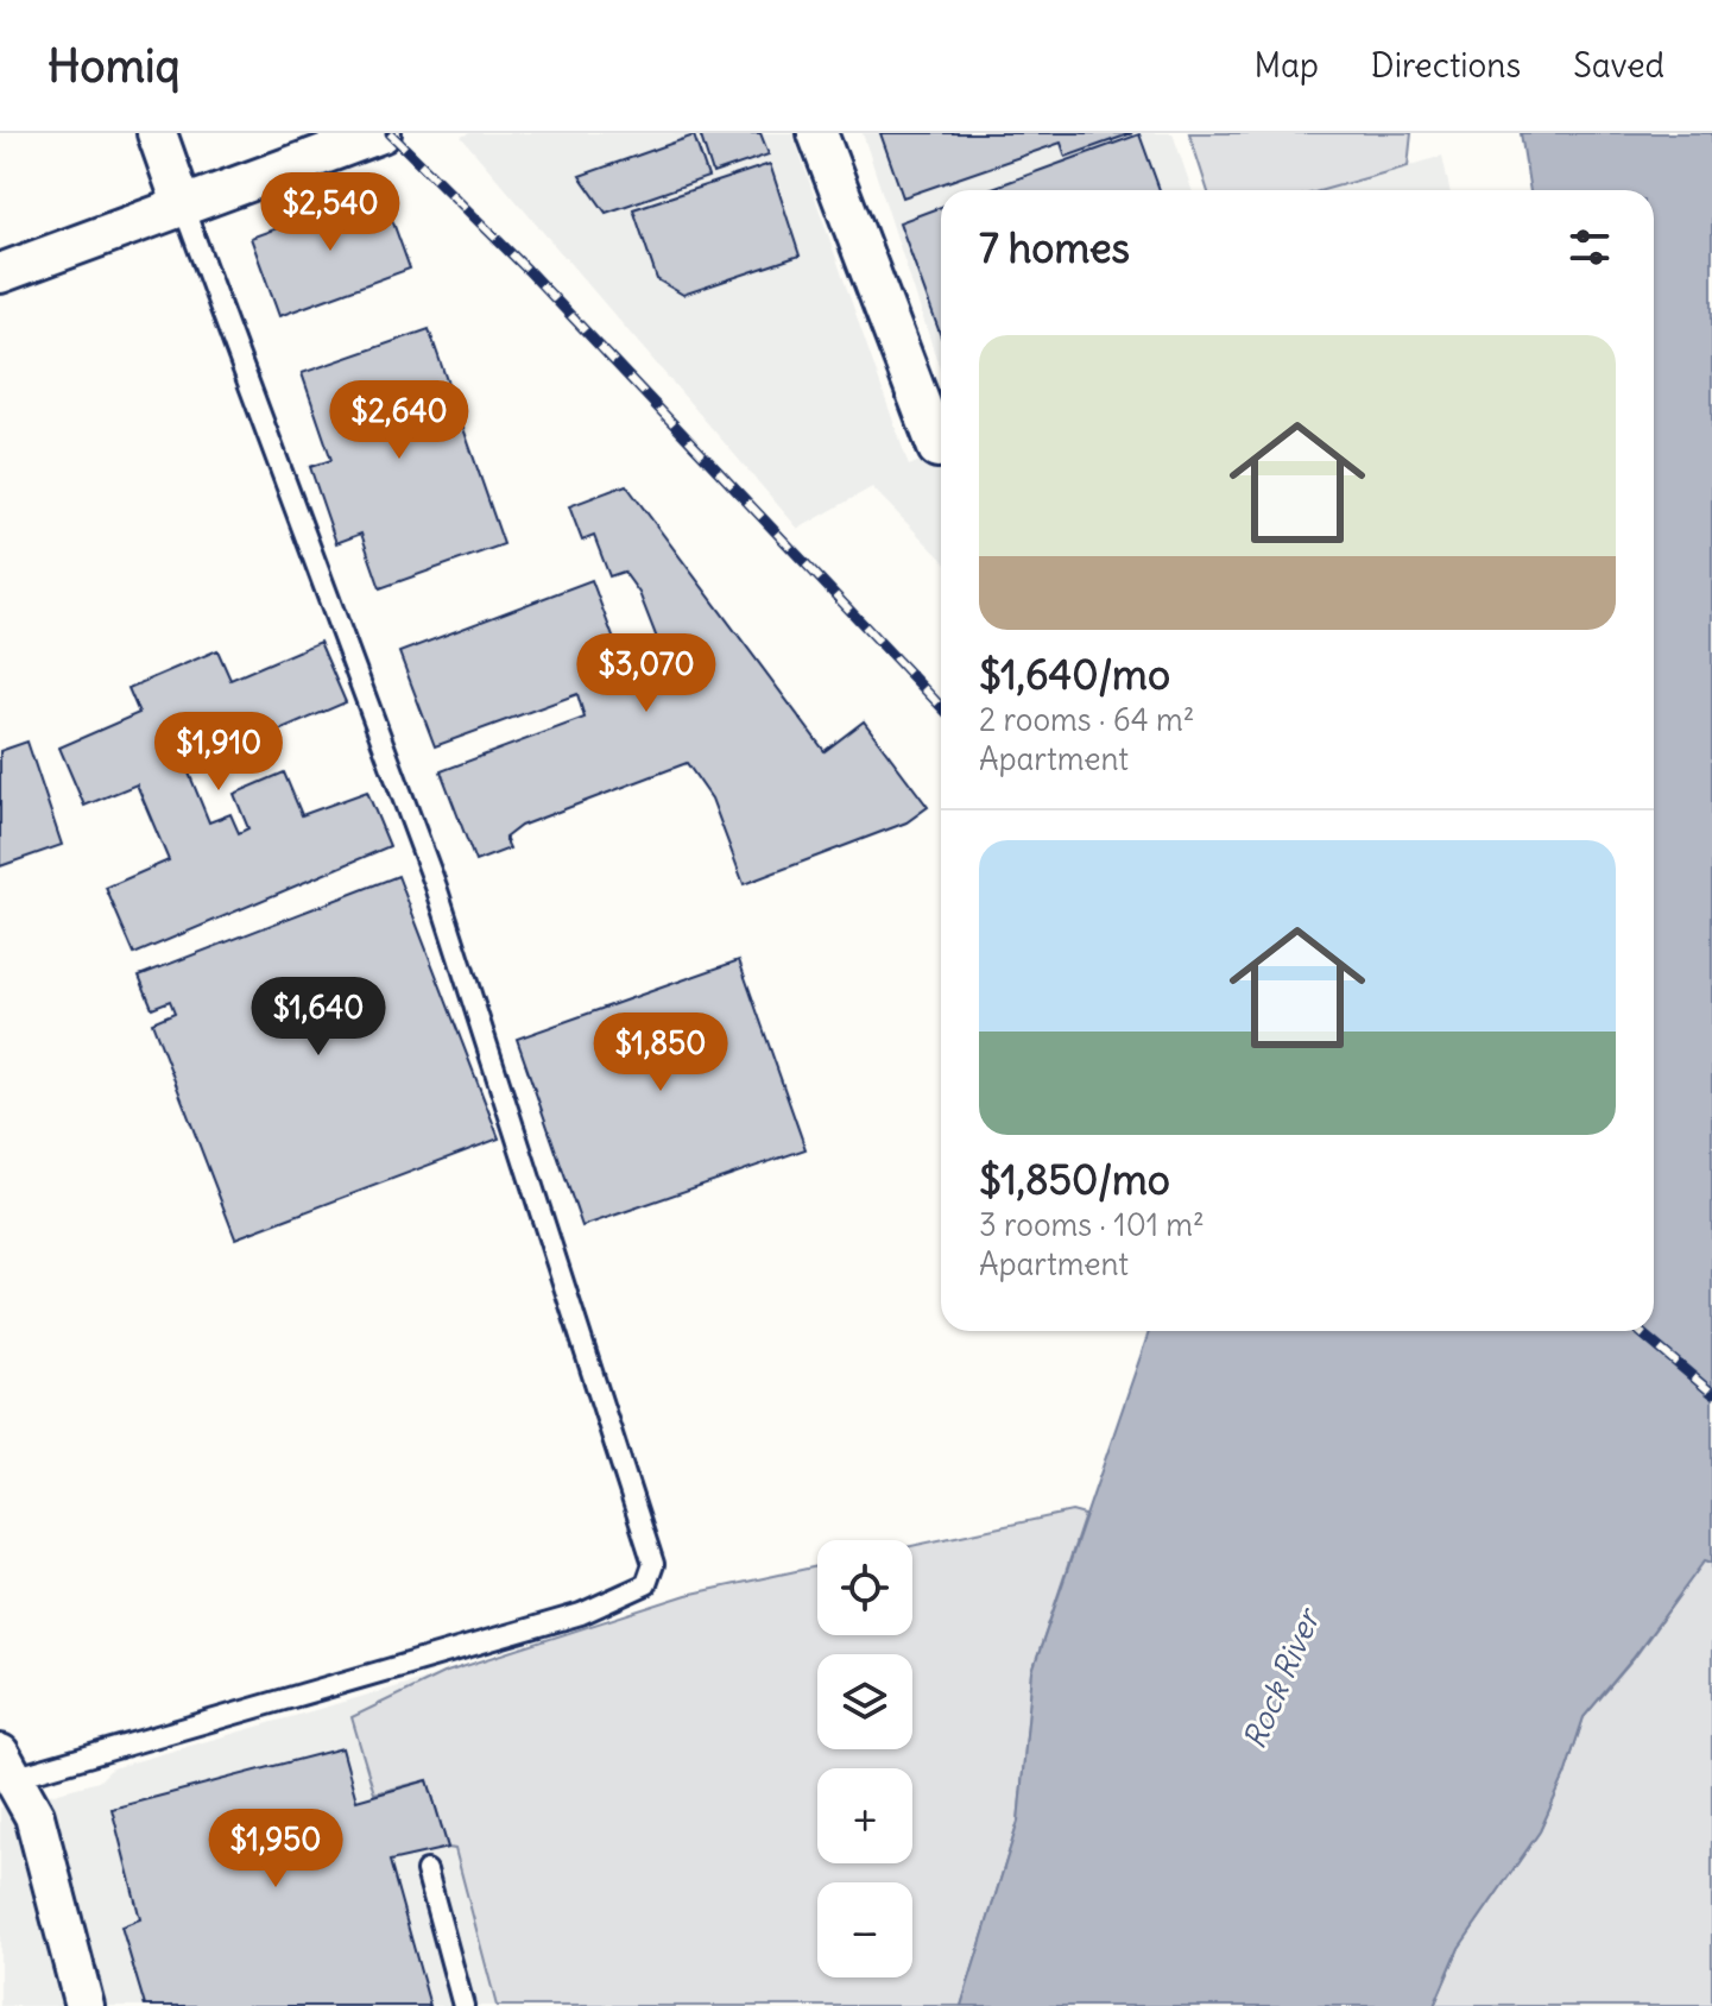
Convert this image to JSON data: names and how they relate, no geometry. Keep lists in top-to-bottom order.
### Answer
{
  "water": ["Rock River"],
  "page": {
    "header": "Homiq",
    "nav": ["Map", "Directions", "Saved"],
    "price": [
      "$2,540",
      "$2,640",
      "$3,070",
      "$1,910",
      "$1,640",
      "$1,850",
      "$1,950"
    ],
    "heading": "7 homes",
    "list": [
      {
        "name": "$1,640/mo",
        "note": "2 rooms · 64 m² · Apartment"
      },
      {
        "name": "$1,850/mo",
        "note": "3 rooms · 101 m² · Apartment"
      }
    ],
    "map_buttons": ["+", "−"]
  }
}
